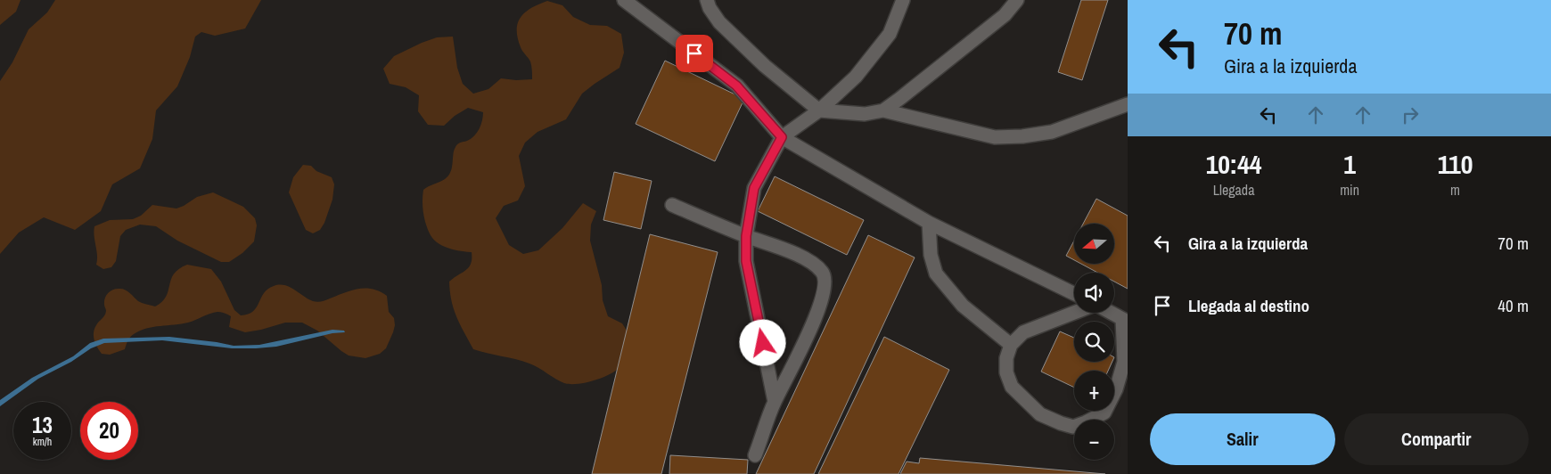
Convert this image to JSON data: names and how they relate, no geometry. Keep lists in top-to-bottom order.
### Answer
{
  "north": "left",
  "page": {
    "turn": ["70 m", "Gira a la izquierda"],
    "eta": [
      "10:44",
      "Llegada",
      "1",
      "min",
      "110",
      "m"
    ],
    "list": [
      {
        "name": "Gira a la izquierda",
        "value": "70 m"
      },
      {
        "name": "Llegada al destino",
        "value": "40 m"
      }
    ],
    "map_buttons": ["+", "−"],
    "speed": "13 km/h",
    "limit": "20",
    "buttons": ["Salir", "Compartir"]
  }
}
